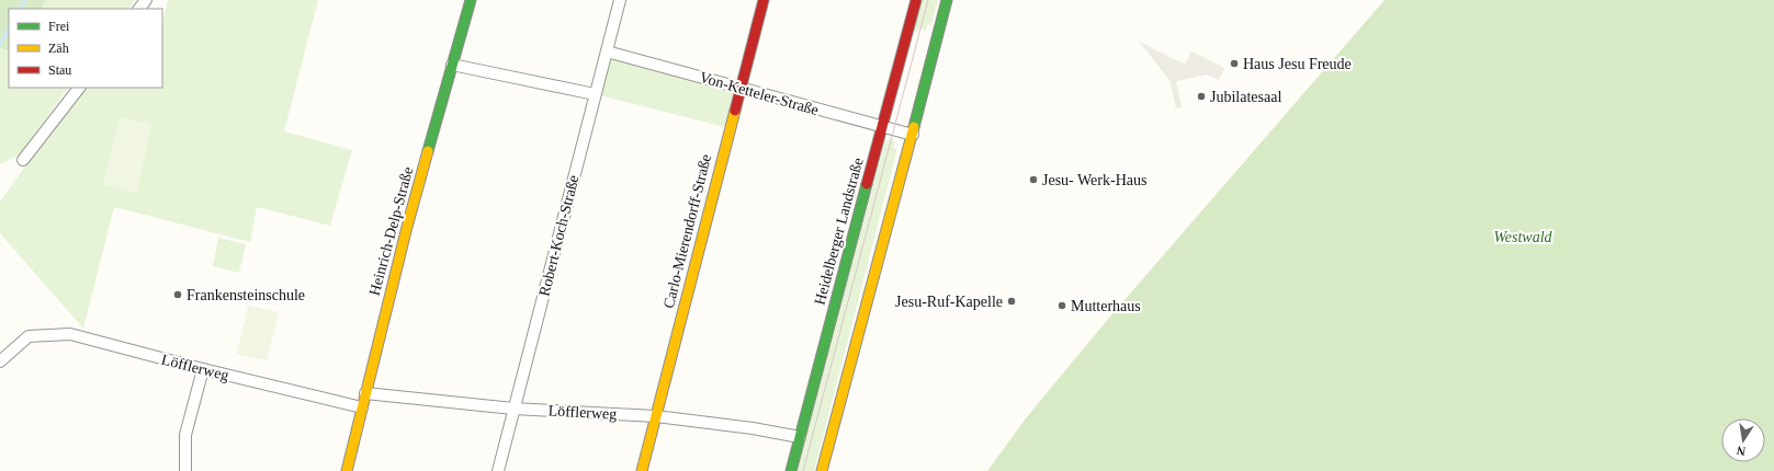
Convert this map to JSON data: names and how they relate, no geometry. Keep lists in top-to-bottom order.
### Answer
{
  "streets": {
    "street": [
      "Von-Ketteler-Straße",
      "Heinrich-Delp-Straße",
      "Carlo-Mierendorff-Straße",
      "Heidelberger Landstraße",
      "Robert-Koch-Straße",
      "Löfflerweg"
    ]
  },
  "crossings": [
    ["Von-Ketteler-Straße", "Carlo-Mierendorff-Straße"],
    ["Von-Ketteler-Straße", "Heidelberger Landstraße"],
    ["Von-Ketteler-Straße", "Robert-Koch-Straße"],
    ["Heinrich-Delp-Straße", "Löfflerweg"],
    ["Carlo-Mierendorff-Straße", "Löfflerweg"],
    ["Heidelberger Landstraße", "Löfflerweg"],
    ["Robert-Koch-Straße", "Löfflerweg"]
  ],
  "parks": ["Westwald"],
  "places": [
    "Haus Jesu Freude",
    "Jubilatesaal",
    "Jesu- Werk-Haus",
    "Frankensteinschule",
    "Jesu-Ruf-Kapelle",
    "Mutterhaus"
  ],
  "legend": ["Frei", "Zäh", "Stau"],
  "north": "bottom"
}
